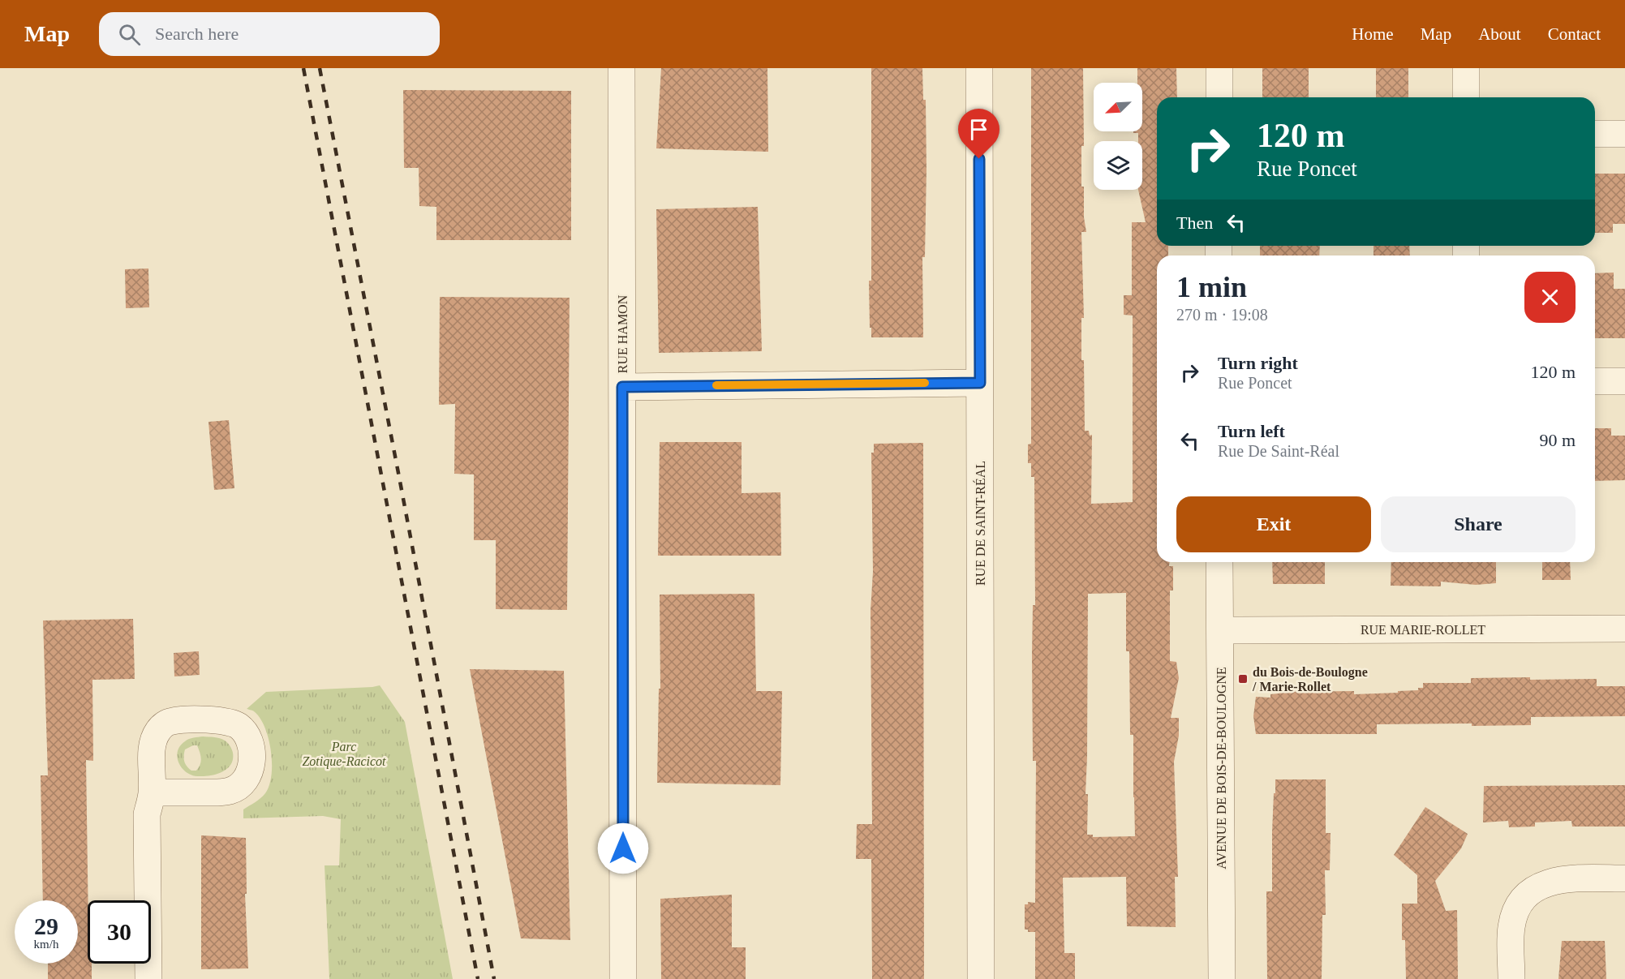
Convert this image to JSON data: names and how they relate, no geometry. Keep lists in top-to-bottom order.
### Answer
{
  "streets": {
    "street": [
      "RUE HAMON",
      "RUE DE SAINT-RÉAL",
      "RUE MARIE-ROLLET",
      "AVENUE DE BOIS-DE-BOULOGNE"
    ]
  },
  "crossings": [
    ["RUE MARIE-ROLLET", "AVENUE DE BOIS-DE-BOULOGNE"]
  ],
  "parks": ["Parc Zotique-Racicot"],
  "places": {
    "transit": ["du Bois-de-Boulogne / Marie-Rollet"]
  },
  "north": "bottom left",
  "page": {
    "header": "Map",
    "search": "Search here",
    "nav": [
      "Home",
      "Map",
      "About",
      "Contact"
    ],
    "turn": ["120 m", "Rue Poncet"],
    "then": "Then",
    "heading": ["1 min", "270 m · 19:08"],
    "list": [
      {
        "name": "Turn right",
        "note": "Rue Poncet",
        "value": "120 m"
      },
      {
        "name": "Turn left",
        "note": "Rue De Saint-Réal",
        "value": "90 m"
      }
    ],
    "buttons": ["Exit", "Share"],
    "speed": "29 km/h",
    "limit": "30"
  }
}
